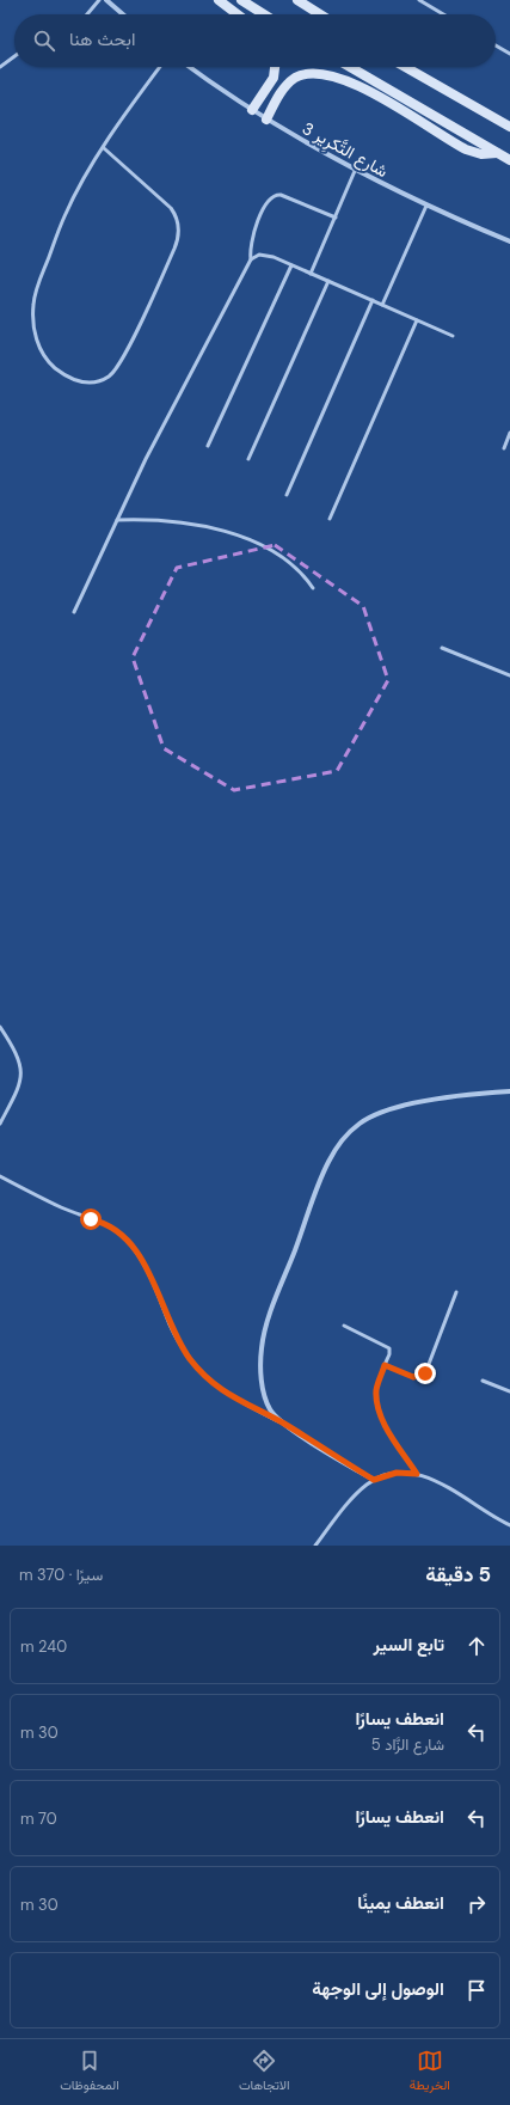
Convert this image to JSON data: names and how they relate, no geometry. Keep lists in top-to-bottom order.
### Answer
{
  "streets": {
    "street": ["شارع التَّكرِير 3"]
  },
  "page": {
    "search": "ابحث هنا",
    "heading": ["5 دقيقة", "سيرًا · 370 m"],
    "list": [
      ["تابع السير", "240 m"],
      ["انعطف يسارًا", "شارع الزَّاد 5", "30 m"],
      ["انعطف يسارًا", "70 m"],
      ["انعطف يمينًا", "30 m"],
      "الوصول إلى الوجهة"
    ],
    "nav": ["الخريطة", "الاتجاهات", "المحفوظات"]
  }
}
